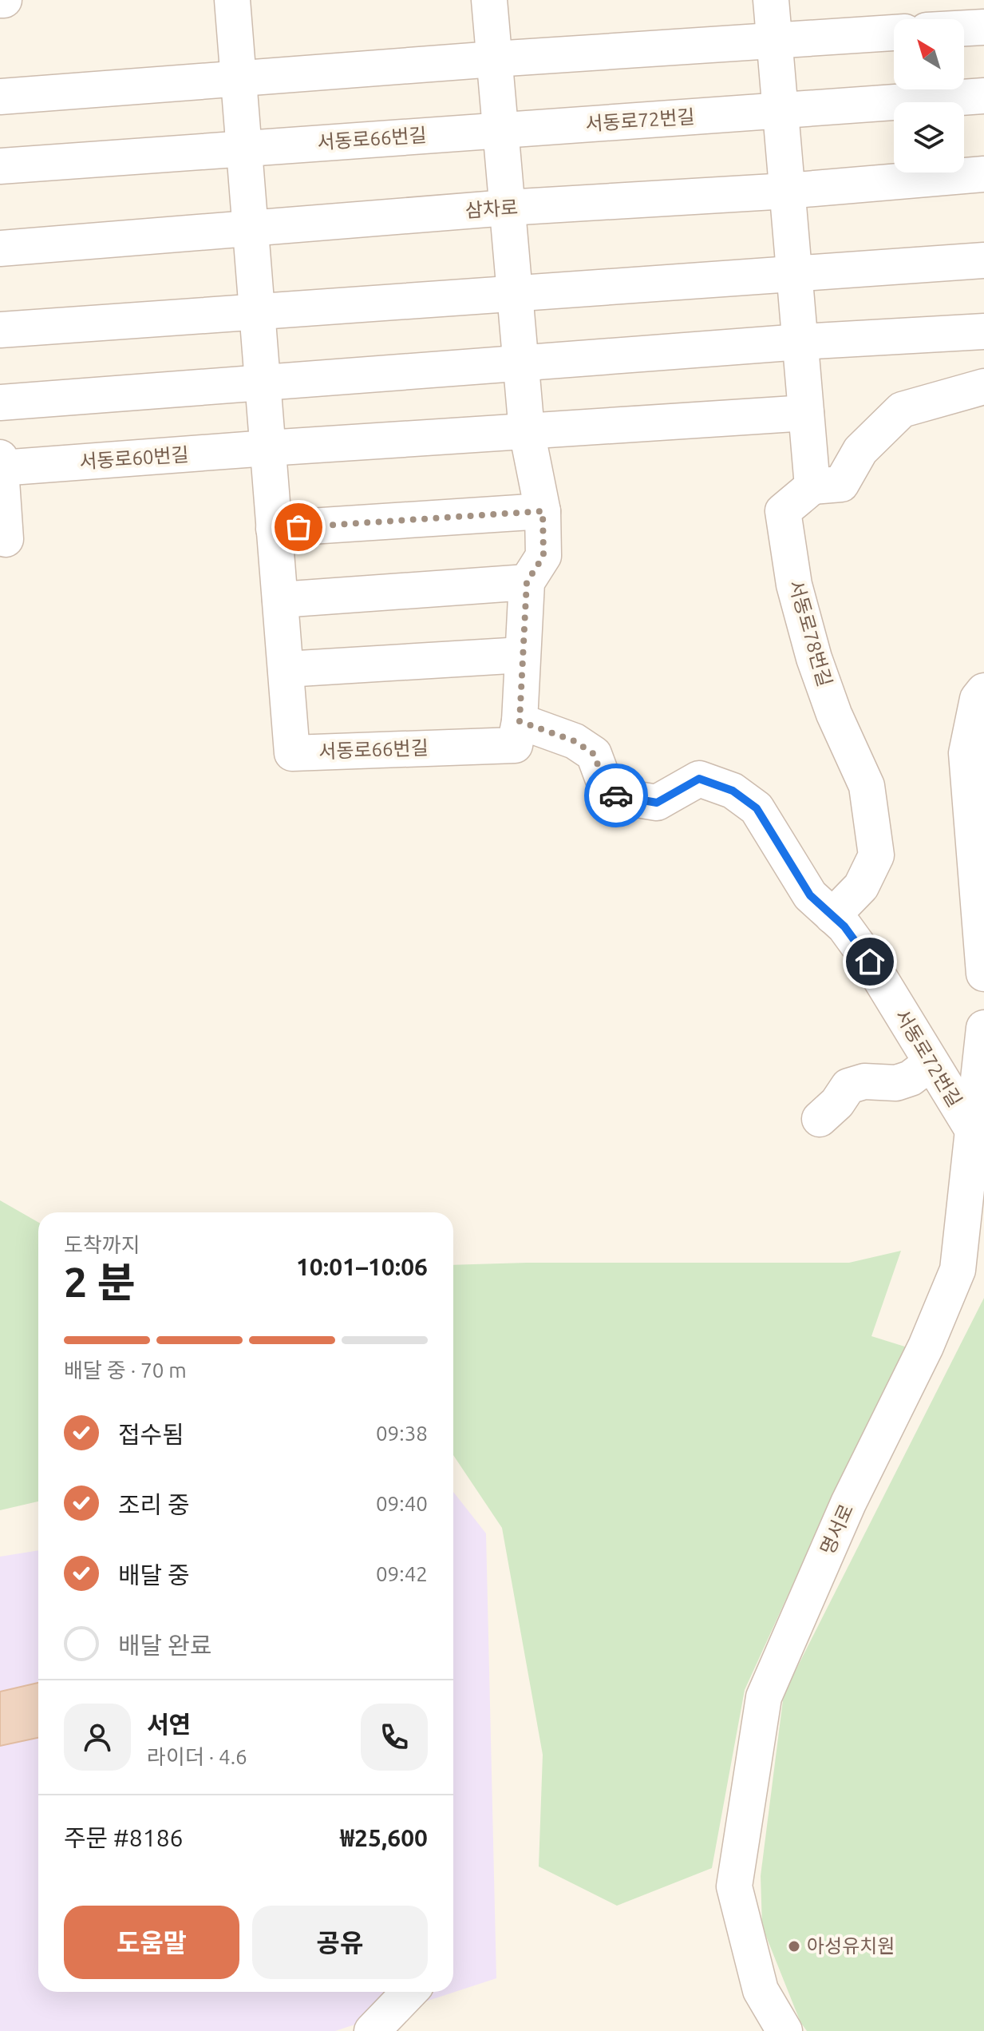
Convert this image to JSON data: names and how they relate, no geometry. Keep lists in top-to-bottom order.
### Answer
{
  "streets": {
    "street": [
      "서동로72번길",
      "서동로66번길",
      "삼차로",
      "서동로60번길",
      "서동로78번길",
      "명서로"
    ]
  },
  "crossings": [
    ["서동로72번길", "서동로66번길"],
    ["서동로72번길", "서동로78번길"],
    ["서동로72번길", "명서로"],
    ["서동로66번길", "삼차로"],
    ["서동로66번길", "서동로60번길"]
  ],
  "places": ["아성유치원"],
  "north": "top left",
  "page": {
    "heading": ["2 분", "도착까지", "10:01–10:06"],
    "panel": [
      "서연",
      "라이더 · 4.6",
      "주문 #8186",
      "₩25,600"
    ],
    "bar": "배달 중 · 70 m",
    "list": [
      ["접수됨", "09:38"],
      ["조리 중", "09:40"],
      ["배달 중", "09:42"],
      "배달 완료"
    ],
    "buttons": ["도움말", "공유"]
  }
}
